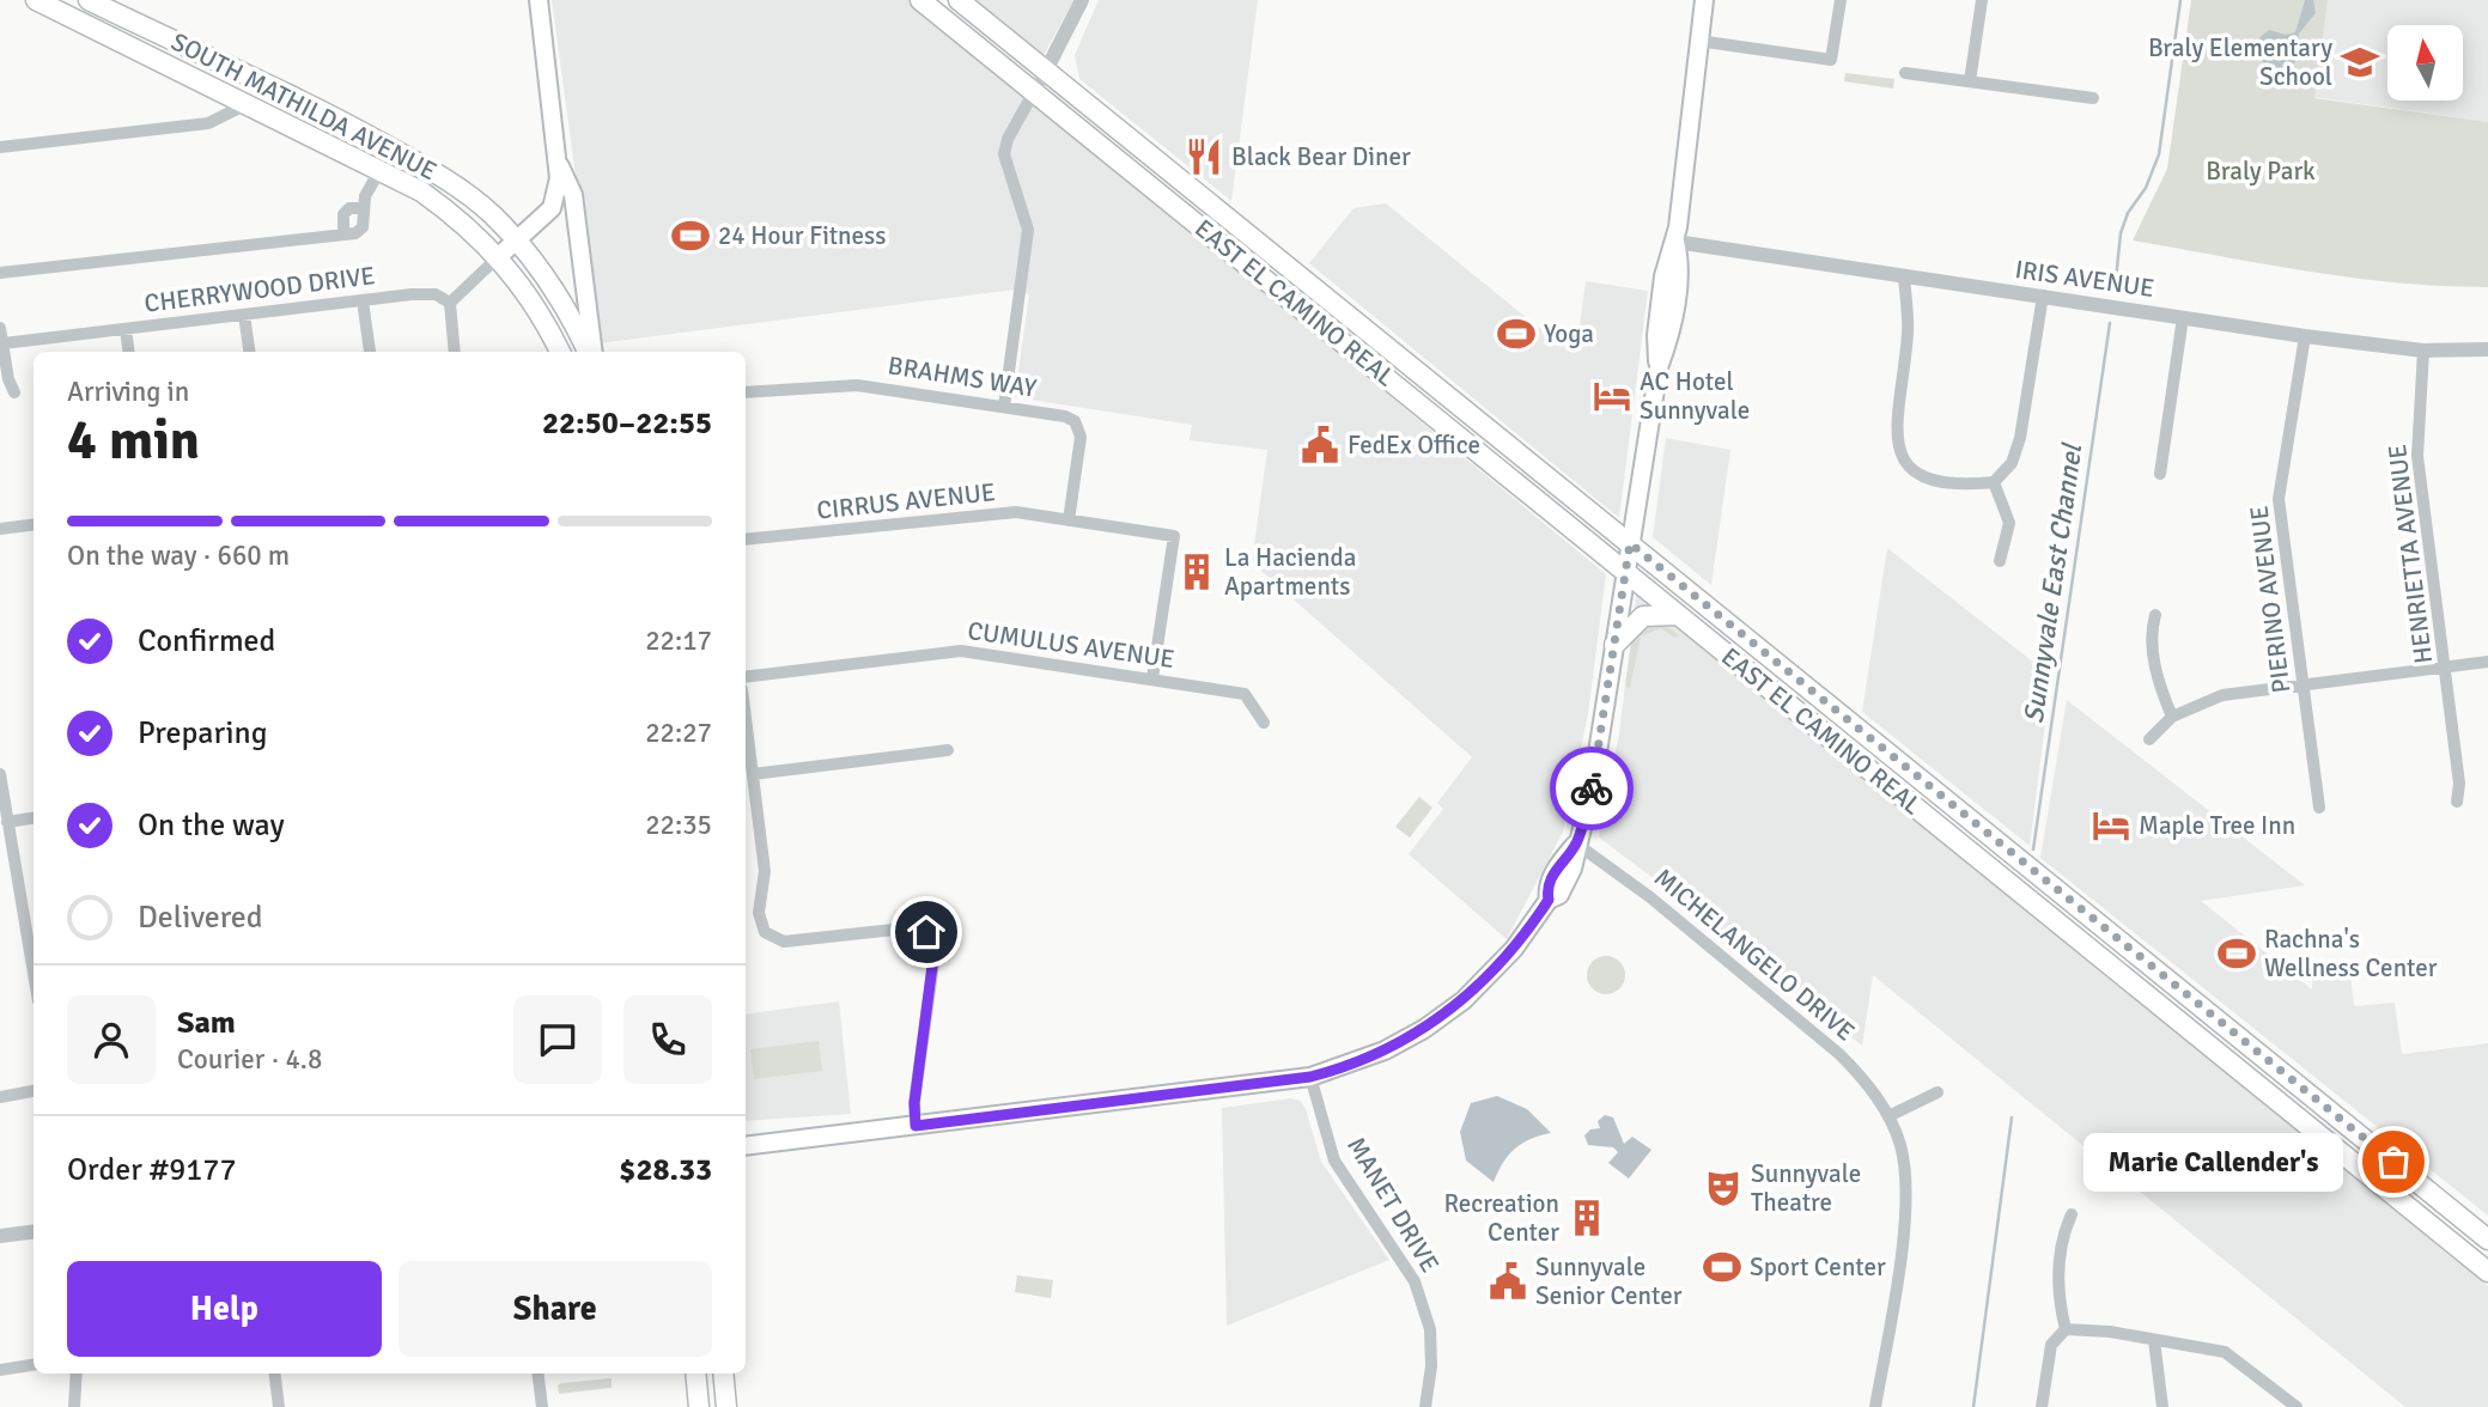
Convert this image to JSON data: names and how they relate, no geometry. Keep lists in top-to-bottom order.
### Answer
{
  "streets": {
    "main road": ["SOUTH MATHILDA AVENUE", "EAST EL CAMINO REAL"],
    "street": [
      "IRIS AVENUE",
      "CHERRYWOOD DRIVE",
      "BRAHMS WAY",
      "CIRRUS AVENUE",
      "HENRIETTA AVENUE",
      "PIERINO AVENUE",
      "CUMULUS AVENUE",
      "MICHELANGELO DRIVE",
      "MANET DRIVE"
    ]
  },
  "crossings": [
    ["IRIS AVENUE", "HENRIETTA AVENUE"],
    ["IRIS AVENUE", "PIERINO AVENUE"],
    ["BRAHMS WAY", "CIRRUS AVENUE"],
    ["CIRRUS AVENUE", "CUMULUS AVENUE"]
  ],
  "water": ["Sunnyvale East Channel"],
  "parks": ["Braly Park"],
  "places": {
    "school or university": ["Braly Elementary School"],
    "restaurant": ["Black Bear Diner"],
    "sports": [
      "24 Hour Fitness",
      "Yoga",
      "Rachna's Wellness Center",
      "Sport Center"
    ],
    "hotel": ["AC Hotel Sunnyvale", "Maple Tree Inn"],
    "public building": ["FedEx Office", "Sunnyvale Senior Center"],
    "building": ["La Hacienda Apartments", "Recreation Center"],
    "other": ["Marie Callender's"],
    "theatre": ["Sunnyvale Theatre"]
  },
  "north": "top",
  "page": {
    "heading": ["4 min", "Arriving in", "22:50–22:55"],
    "panel": [
      "Sam",
      "Courier · 4.8",
      "Order #9177",
      "$28.33"
    ],
    "bar": "On the way · 660 m",
    "list": [
      ["Confirmed", "22:17"],
      ["Preparing", "22:27"],
      ["On the way", "22:35"],
      "Delivered"
    ],
    "bubble": "Marie Callender's",
    "buttons": ["Help", "Share"]
  }
}
